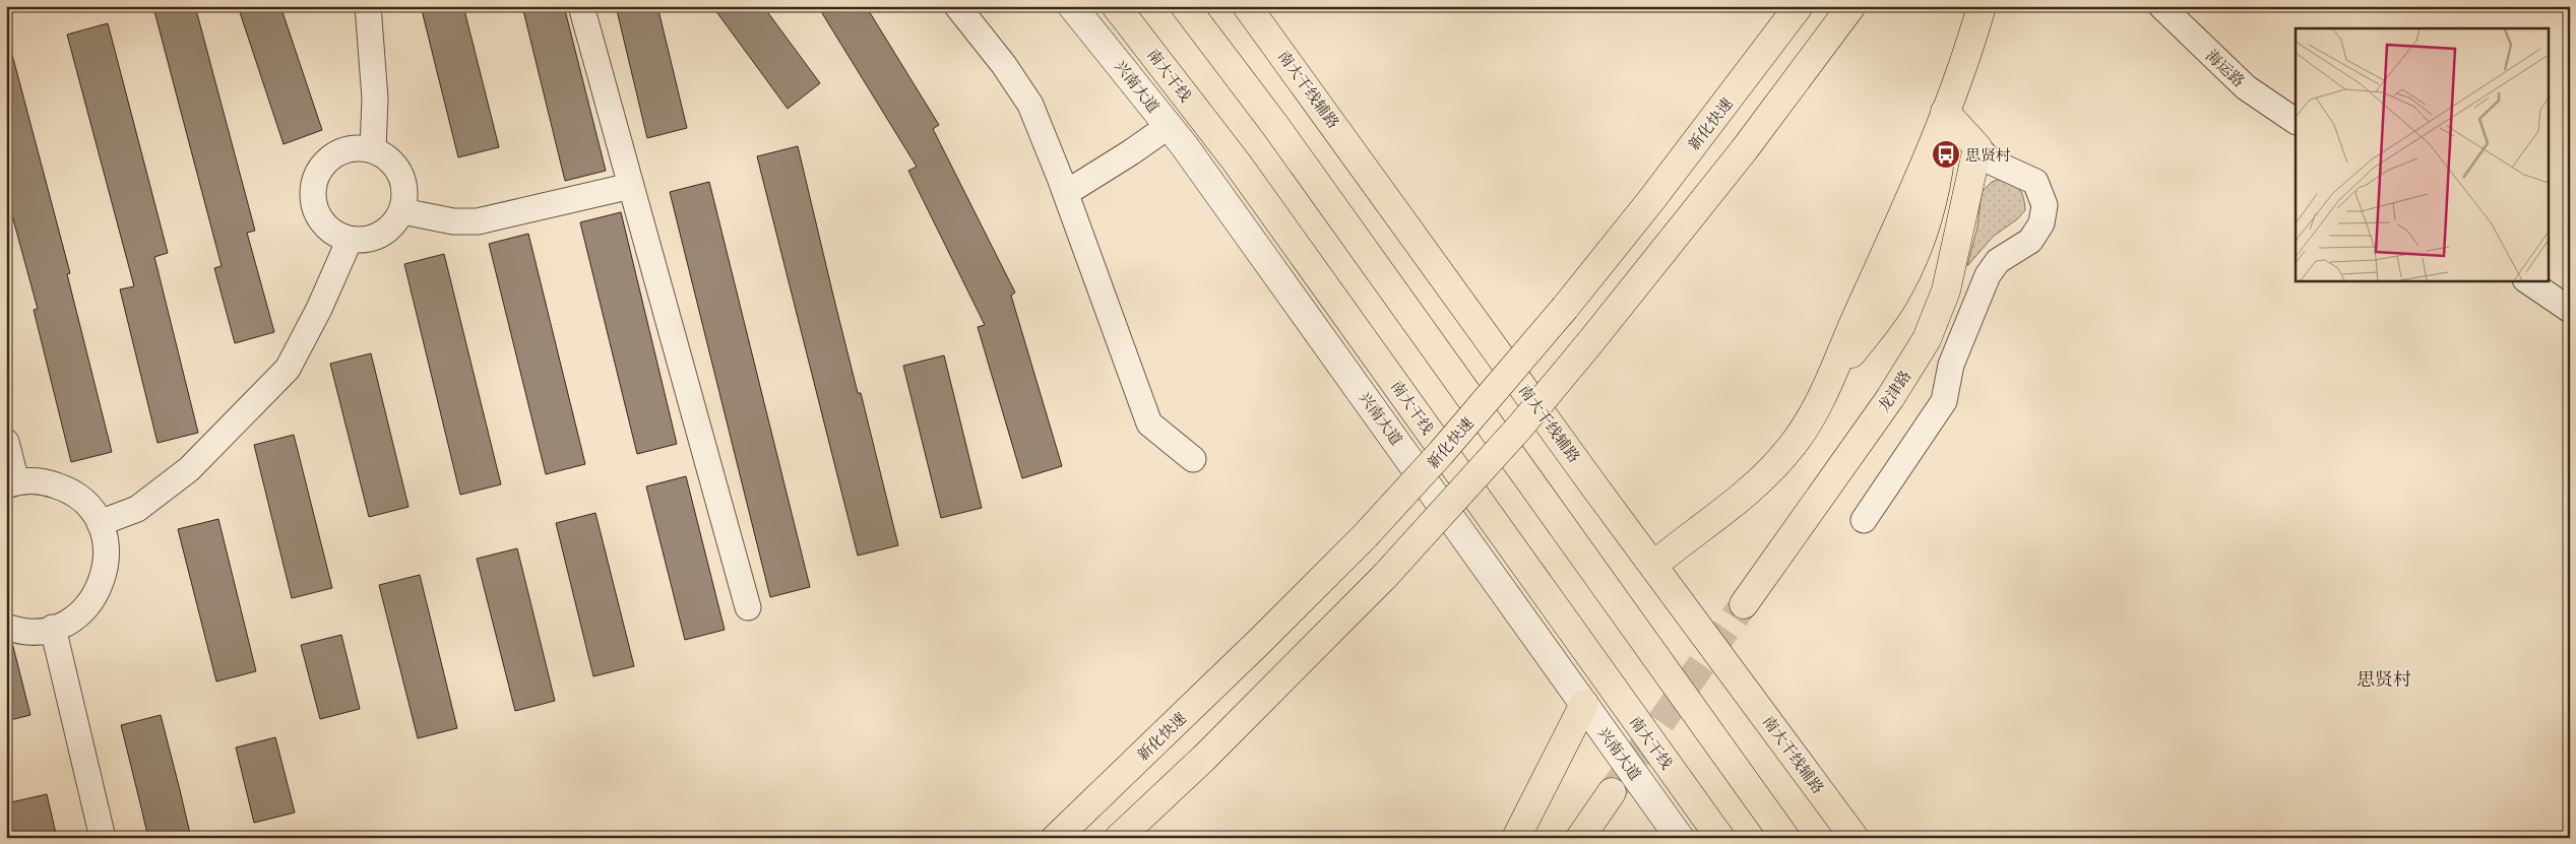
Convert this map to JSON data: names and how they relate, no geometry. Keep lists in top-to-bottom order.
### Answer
{
  "streets": {
    "main road": [
      "南大干线",
      "兴南大道",
      "南大干线辅路",
      "新化快速",
      "龙津路"
    ],
    "street": ["海运路"]
  },
  "districts": ["思贤村"],
  "places": {
    "bus stop": ["思贤村"]
  }
}
